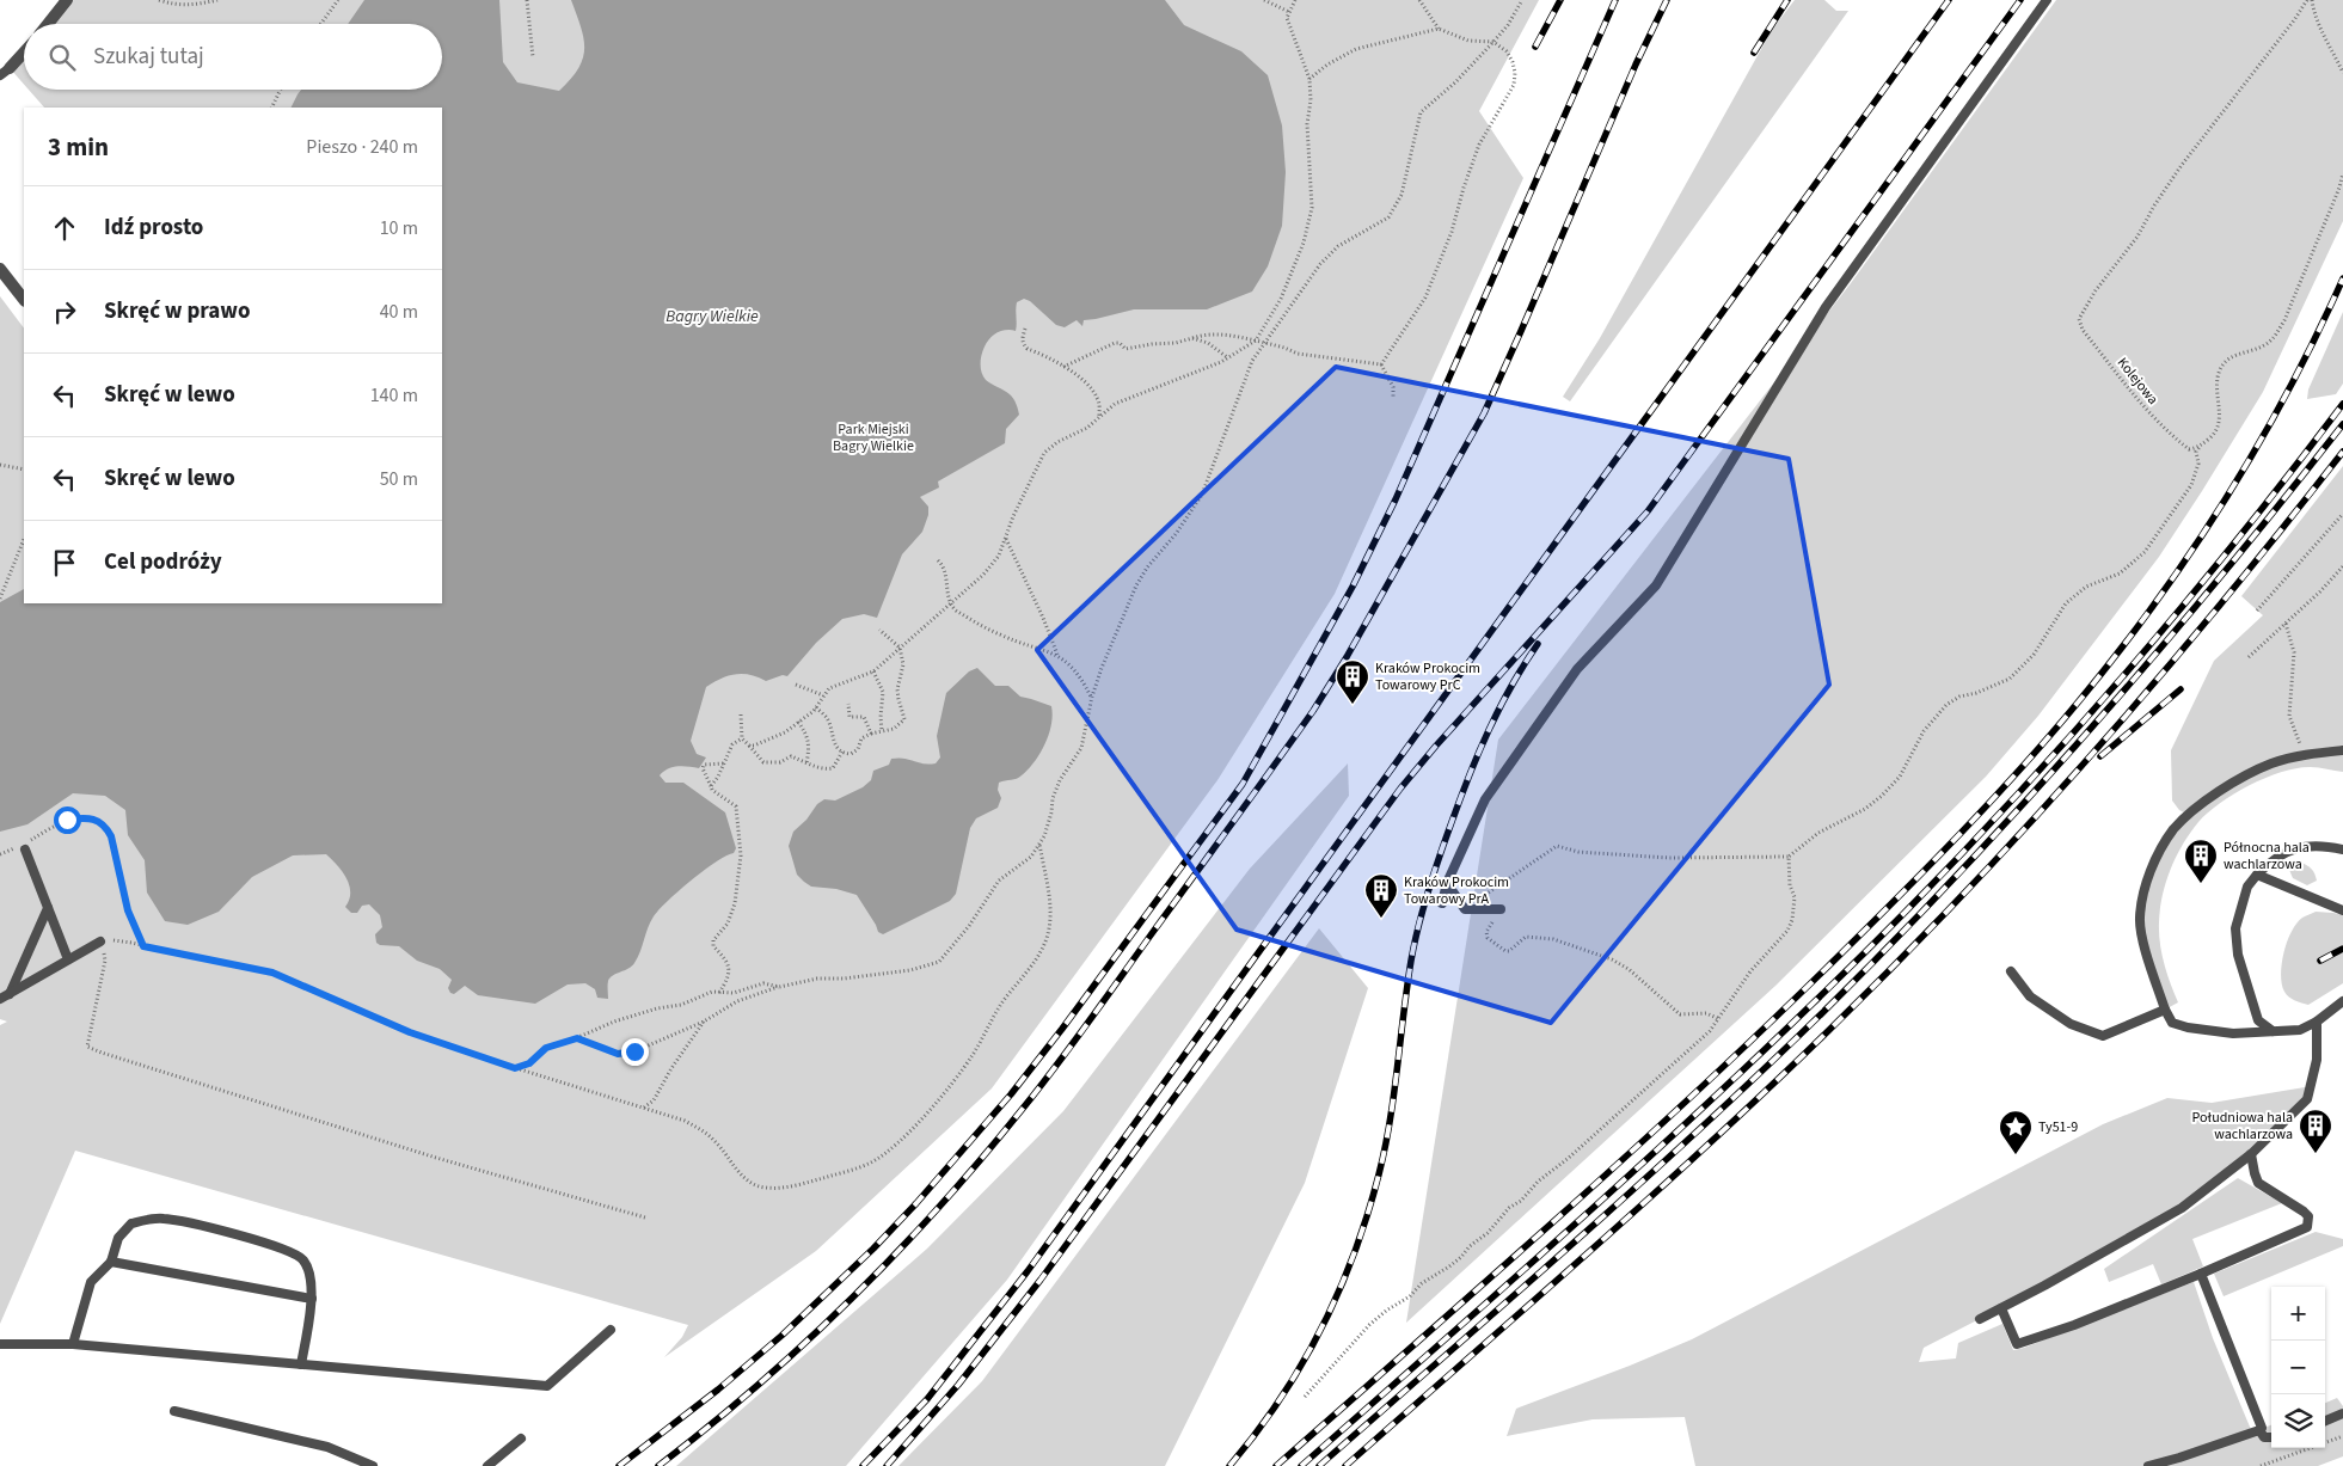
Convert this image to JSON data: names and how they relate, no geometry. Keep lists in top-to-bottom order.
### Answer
{
  "streets": {
    "path": ["Kolejowa"]
  },
  "water": ["Bagry Wielkie"],
  "parks": ["Park Miejski Bagry Wielkie"],
  "places": {
    "building": [
      "Kraków Prokocim Towarowy PrC",
      "Północna hala wachlarzowa",
      "Kraków Prokocim Towarowy PrA",
      "Południowa hala wachlarzowa"
    ],
    "place": ["Ty51-9"]
  },
  "page": {
    "search": "Szukaj tutaj",
    "heading": ["3 min", "Pieszo · 240 m"],
    "list": [
      ["Idź prosto", "10 m"],
      ["Skręć w prawo", "40 m"],
      ["Skręć w lewo", "140 m"],
      ["Skręć w lewo", "50 m"],
      "Cel podróży"
    ],
    "map_buttons": ["+", "−"]
  }
}
